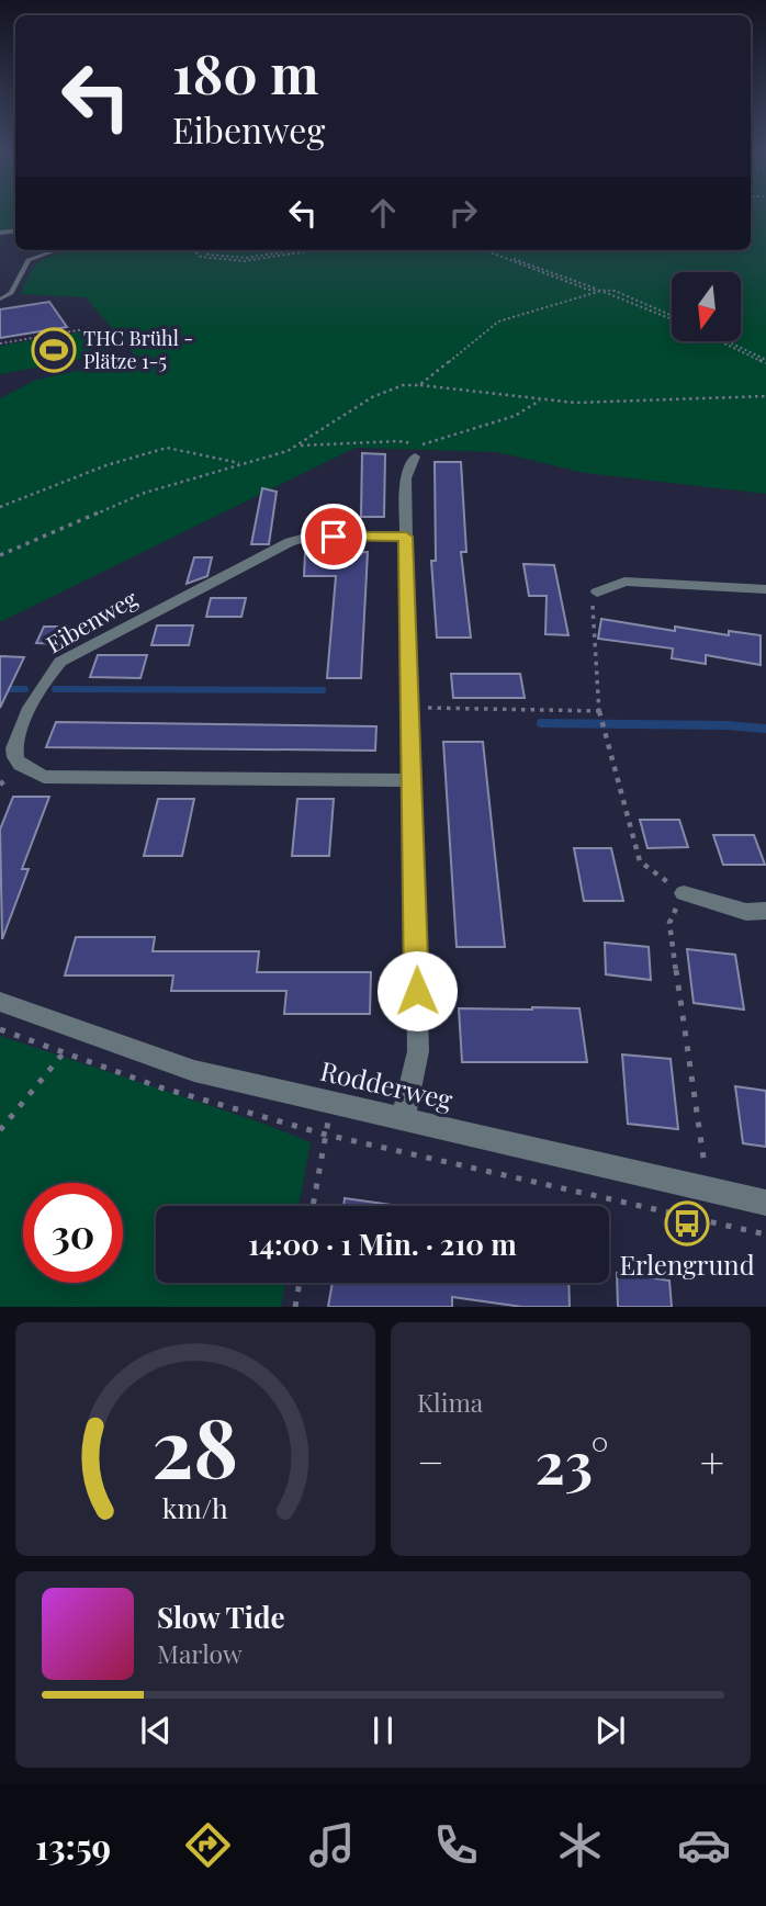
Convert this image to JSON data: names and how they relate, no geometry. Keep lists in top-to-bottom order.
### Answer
{
  "streets": {
    "street": ["Eibenweg", "Rodderweg"]
  },
  "places": {
    "sports": ["THC Brühl - Plätze 1-5"],
    "bus stop": ["Erlengrund"]
  },
  "north": "bottom",
  "page": {
    "turn": ["180 m", "Eibenweg"],
    "limit": "30",
    "trip": "14:00 · 1 Min. · 210 m",
    "tile": "Klima",
    "heat": ["−", "23°", "+"],
    "song": ["Slow Tide", "Marlow"],
    "tabs": "13:59",
    "gauge": ["28", "km/h"]
  }
}
